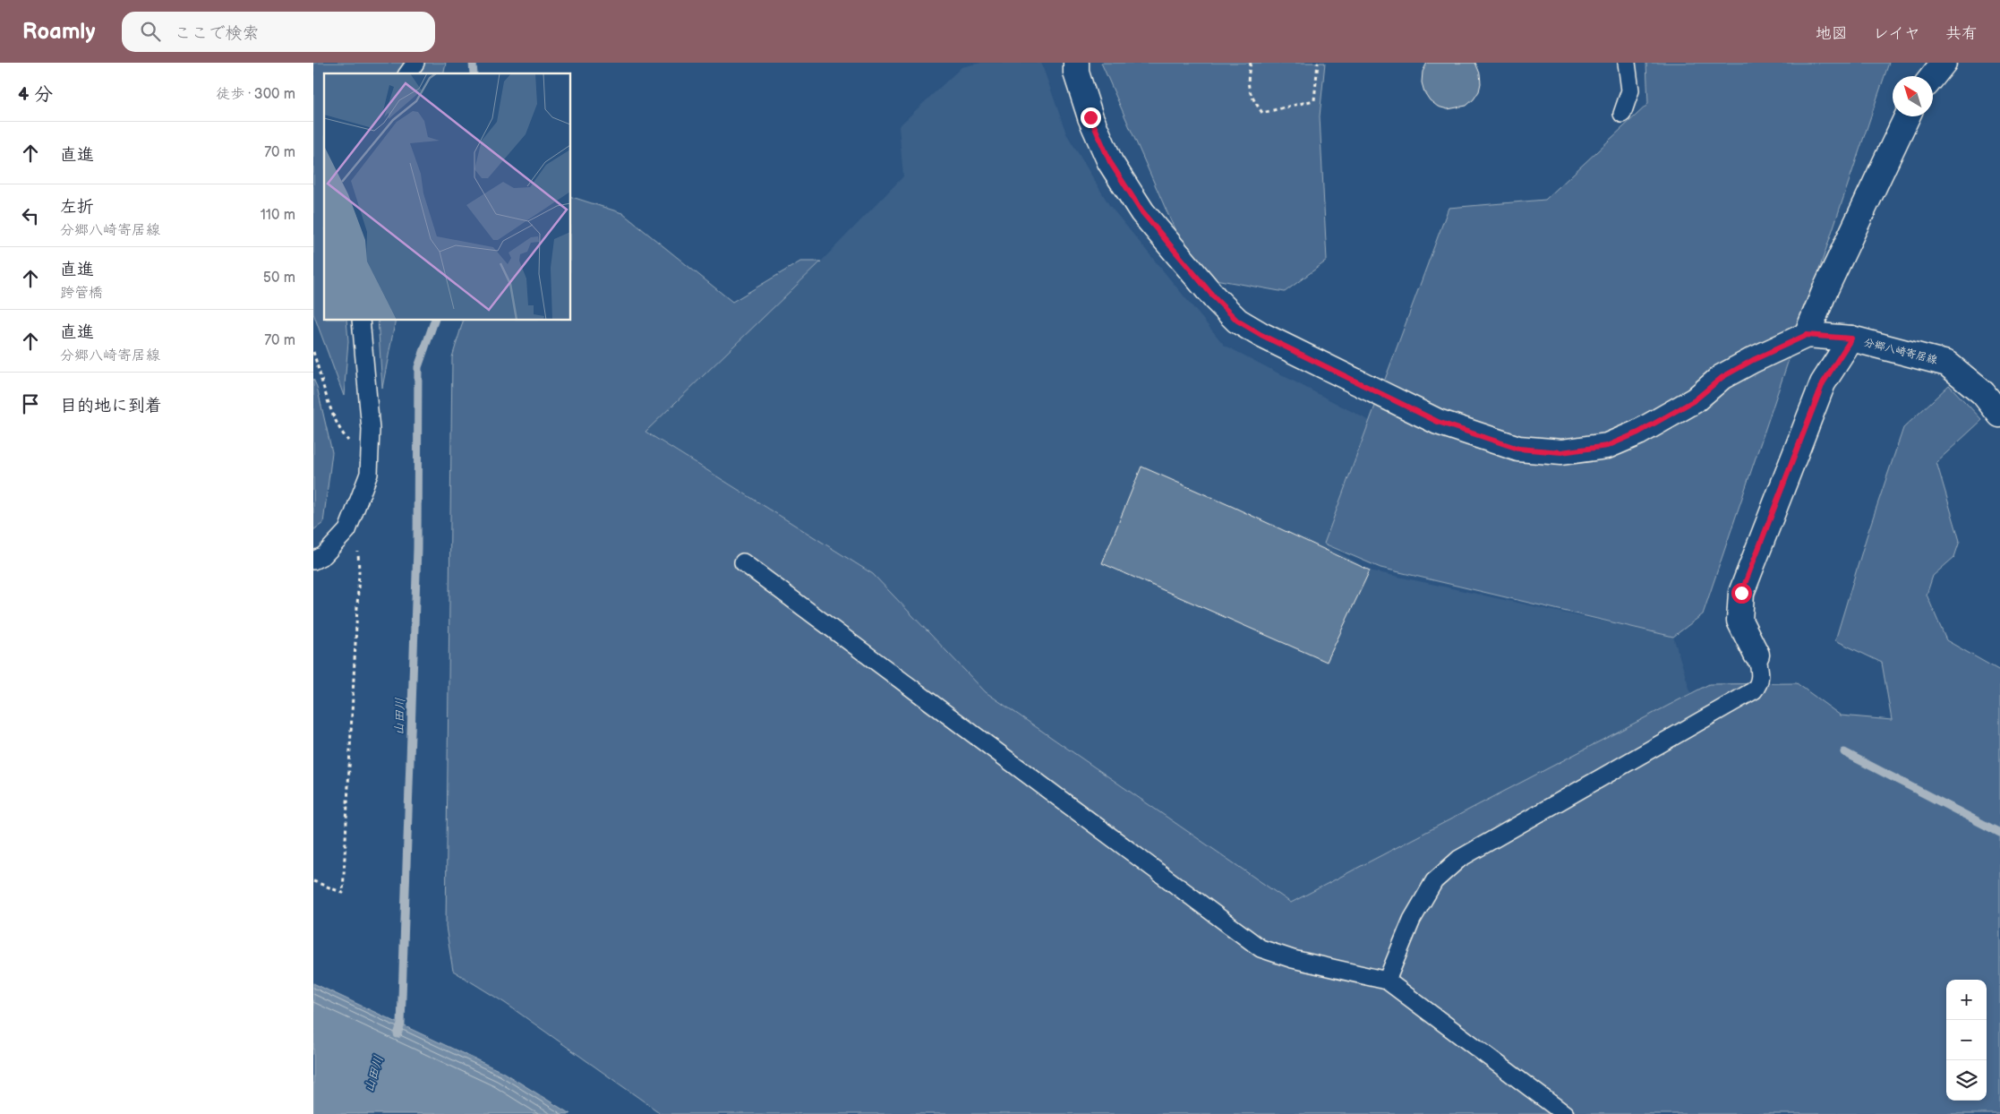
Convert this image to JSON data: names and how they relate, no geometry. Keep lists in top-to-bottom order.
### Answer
{
  "streets": {
    "main road": ["分郷八崎寄居線"]
  },
  "water": ["山田川"],
  "north": "top left",
  "page": {
    "header": "Roamly",
    "search": "ここで検索",
    "nav": ["地図", "レイヤ", "共有"],
    "heading": ["4 分", "徒歩 · 300 m"],
    "list": [
      ["直進", "70 m"],
      ["左折", "分郷八崎寄居線", "110 m"],
      ["直進", "跨管橋", "50 m"],
      ["直進", "分郷八崎寄居線", "70 m"],
      "目的地に到着"
    ],
    "map_buttons": ["+", "−"]
  }
}
